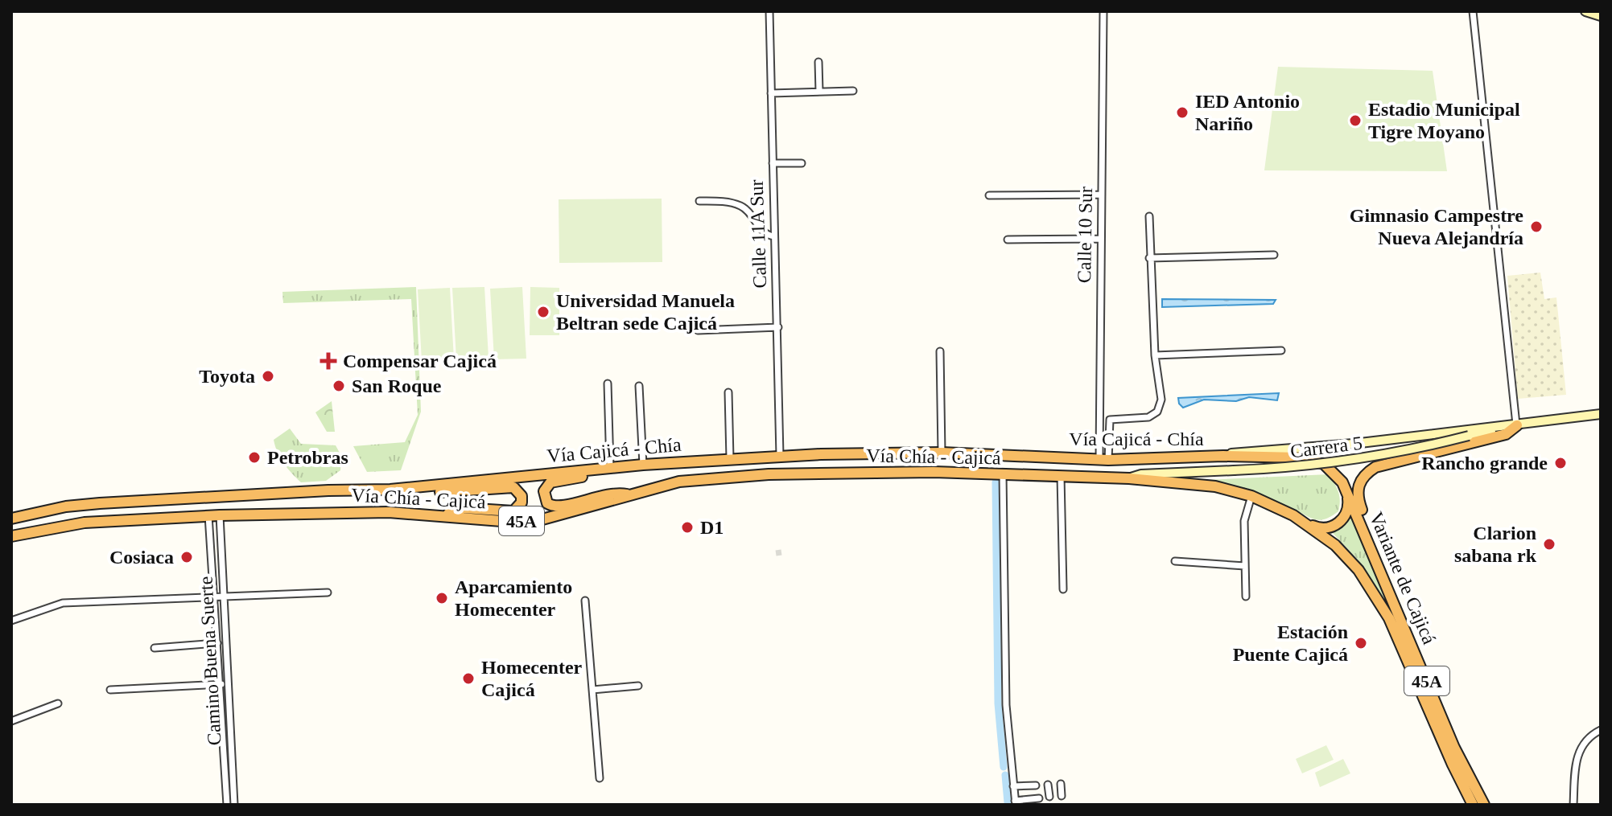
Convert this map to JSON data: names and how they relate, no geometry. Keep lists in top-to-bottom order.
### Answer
{
  "streets": {
    "highway": [
      "Vía Cajicá - Chía",
      "Vía Chía - Cajicá",
      "45A",
      "Variante de Cajicá"
    ],
    "main road": ["Carrera 5"],
    "street": ["Calle 11A Sur", "Calle 10 Sur", "Camino Buena Suerte"]
  },
  "crossings": [
    ["Calle 11A Sur", "Vía Cajicá - Chía"],
    ["Calle 10 Sur", "Vía Cajicá - Chía"],
    ["Vía Cajicá - Chía", "Carrera 5"],
    ["Vía Cajicá - Chía", "Variante de Cajicá"],
    ["Carrera 5", "Vía Chía - Cajicá"],
    ["Carrera 5", "Variante de Cajicá"],
    ["Vía Chía - Cajicá", "Variante de Cajicá"],
    ["Vía Chía - Cajicá", "Camino Buena Suerte"]
  ],
  "places": {
    "other": [
      "IED Antonio Nariño",
      "Estadio Municipal Tigre Moyano",
      "Gimnasio Campestre Nueva Alejandría",
      "Universidad Manuela Beltran sede Cajicá",
      "Toyota",
      "San Roque",
      "Petrobras",
      "Rancho grande",
      "D1",
      "Clarion sabana rk",
      "Cosiaca",
      "Aparcamiento Homecenter",
      "Estación Puente Cajicá",
      "Homecenter Cajicá"
    ],
    "health": ["Compensar Cajicá"]
  }
}
